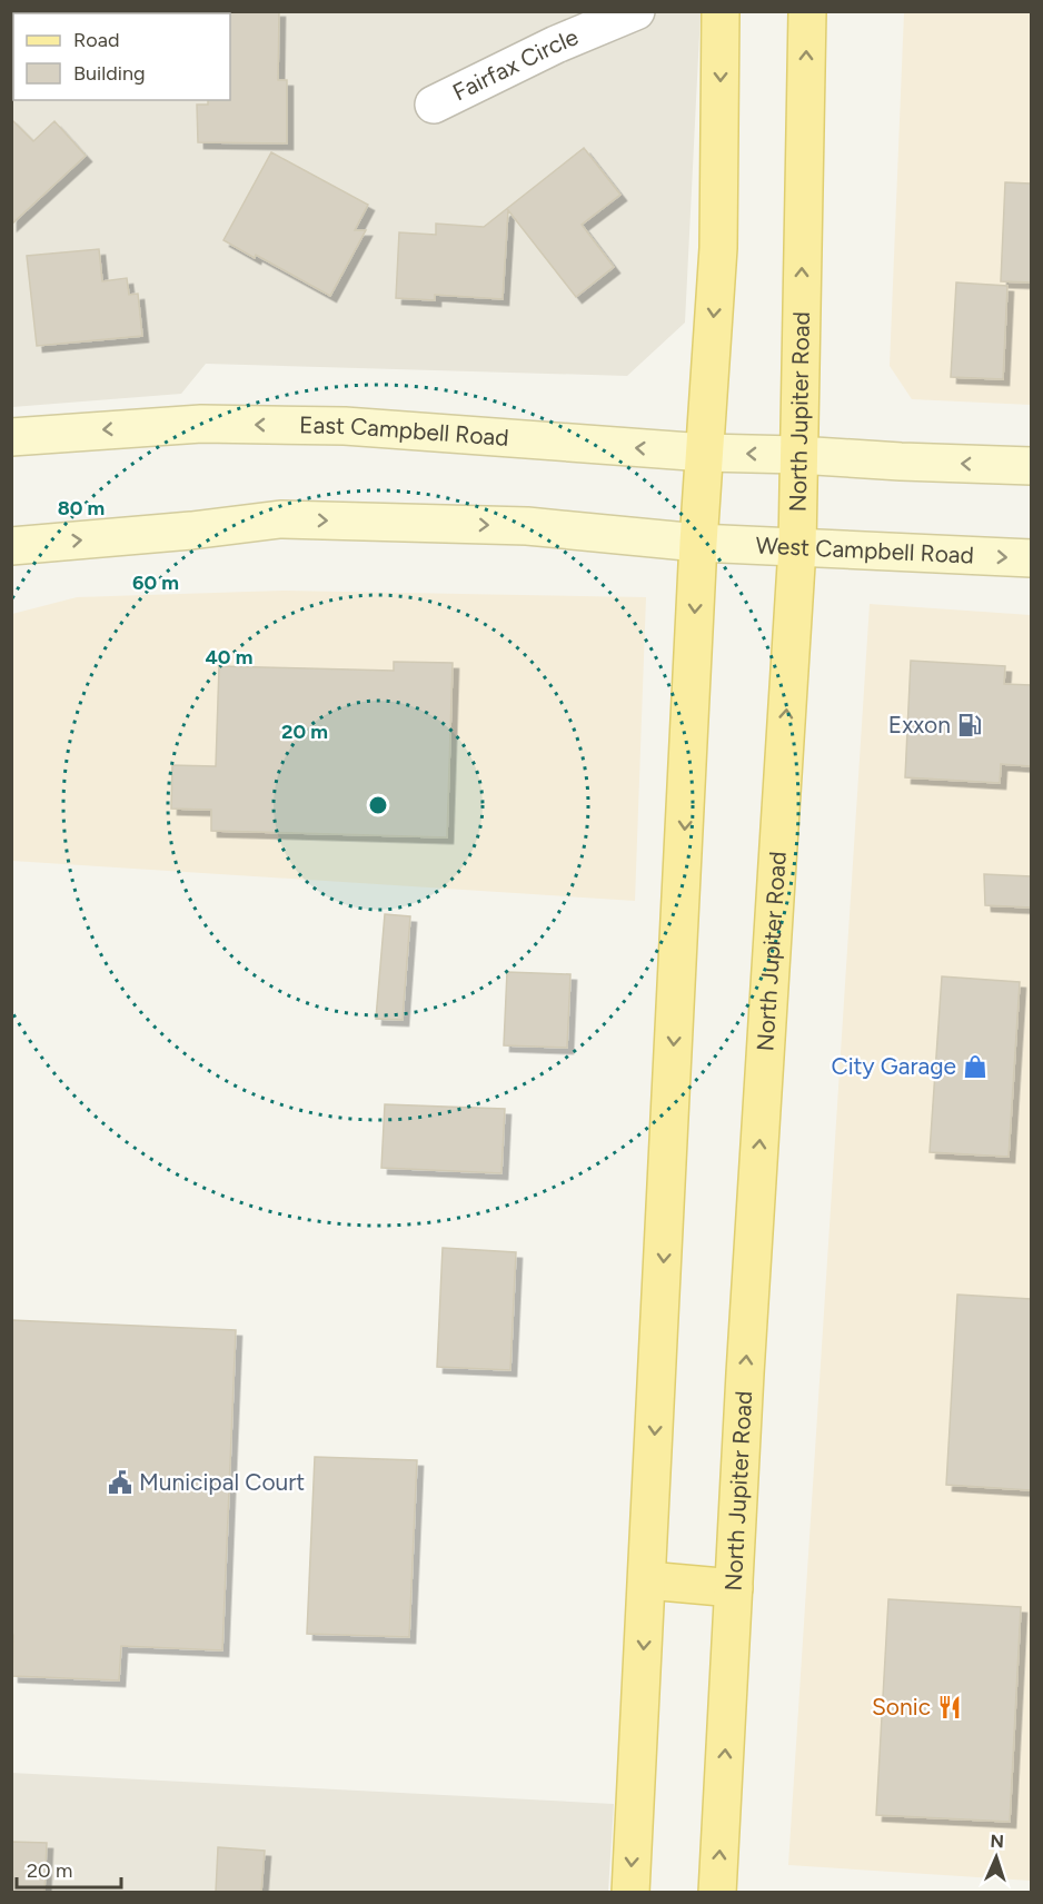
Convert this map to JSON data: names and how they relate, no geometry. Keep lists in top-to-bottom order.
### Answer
{
  "streets": {
    "main road": ["North Jupiter Road", "East Campbell Road", "West Campbell Road"],
    "street": ["Fairfax Circle"]
  },
  "crossings": [
    ["North Jupiter Road", "East Campbell Road"],
    ["North Jupiter Road", "West Campbell Road"]
  ],
  "places": {
    "fuel station": ["Exxon"],
    "shop": ["City Garage"],
    "public building": ["Municipal Court"],
    "restaurant": ["Sonic"]
  },
  "legend": ["Road", "Building"],
  "scale_bar": "20 m",
  "north": "top",
  "rings": [
    "80 m",
    "60 m",
    "40 m",
    "20 m"
  ]
}
